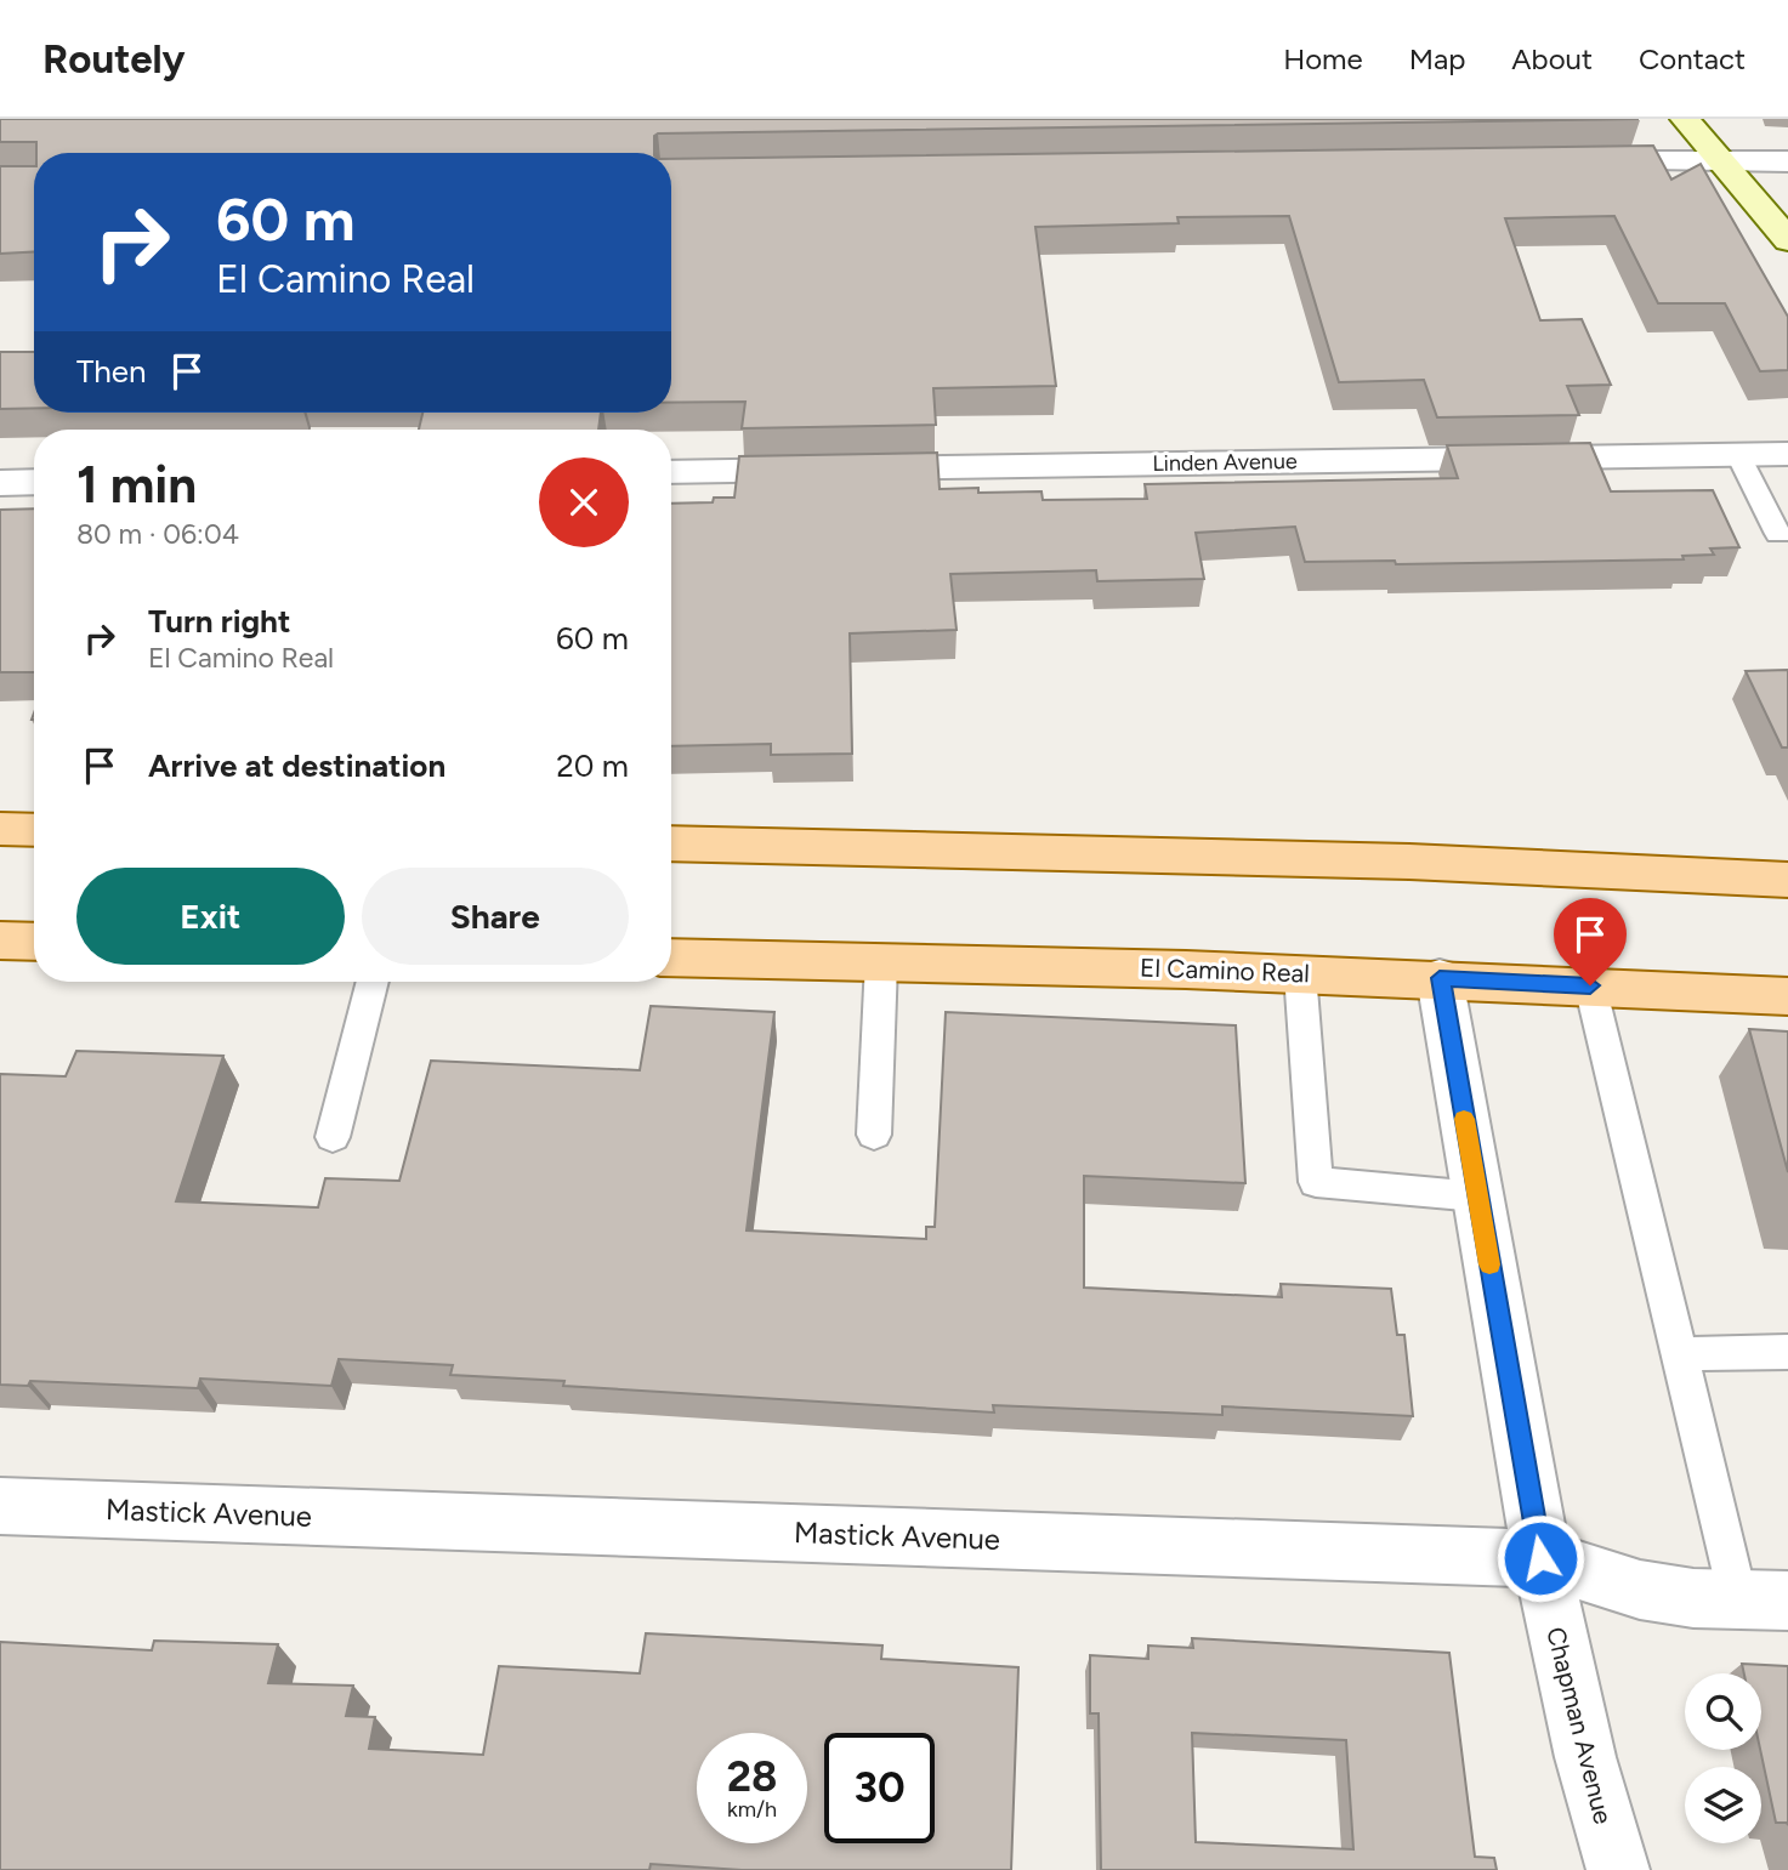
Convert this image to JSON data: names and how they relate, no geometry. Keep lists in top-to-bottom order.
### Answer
{
  "streets": {
    "main road": ["El Camino Real"],
    "street": ["Linden Avenue", "Mastick Avenue", "Chapman Avenue"]
  },
  "crossings": [
    ["El Camino Real", "Chapman Avenue"],
    ["Mastick Avenue", "Chapman Avenue"]
  ],
  "page": {
    "header": "Routely",
    "nav": [
      "Home",
      "Map",
      "About",
      "Contact"
    ],
    "turn": ["60 m", "El Camino Real"],
    "then": "Then",
    "heading": ["1 min", "80 m · 06:04"],
    "list": [
      {
        "name": "Turn right",
        "note": "El Camino Real",
        "value": "60 m"
      },
      {
        "name": "Arrive at destination",
        "value": "20 m"
      }
    ],
    "buttons": ["Exit", "Share"],
    "speed": "28 km/h",
    "limit": "30"
  }
}
